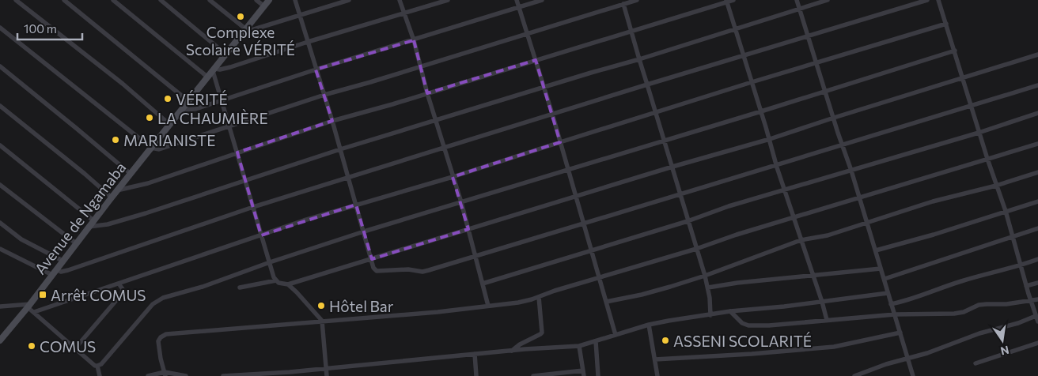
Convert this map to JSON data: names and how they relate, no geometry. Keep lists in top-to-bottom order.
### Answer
{
  "streets": {
    "main road": ["Avenue de Ngamaba"]
  },
  "places": {
    "other": [
      "Complexe Scolaire VÉRITÉ",
      "VÉRITÉ",
      "LA CHAUMIÈRE",
      "MARIANISTE",
      "Hôtel Bar",
      "ASSENI SCOLARITÉ",
      "COMUS"
    ],
    "transit": ["Arrêt COMUS"]
  },
  "scale_bar": "100 m",
  "north": "bottom"
}
